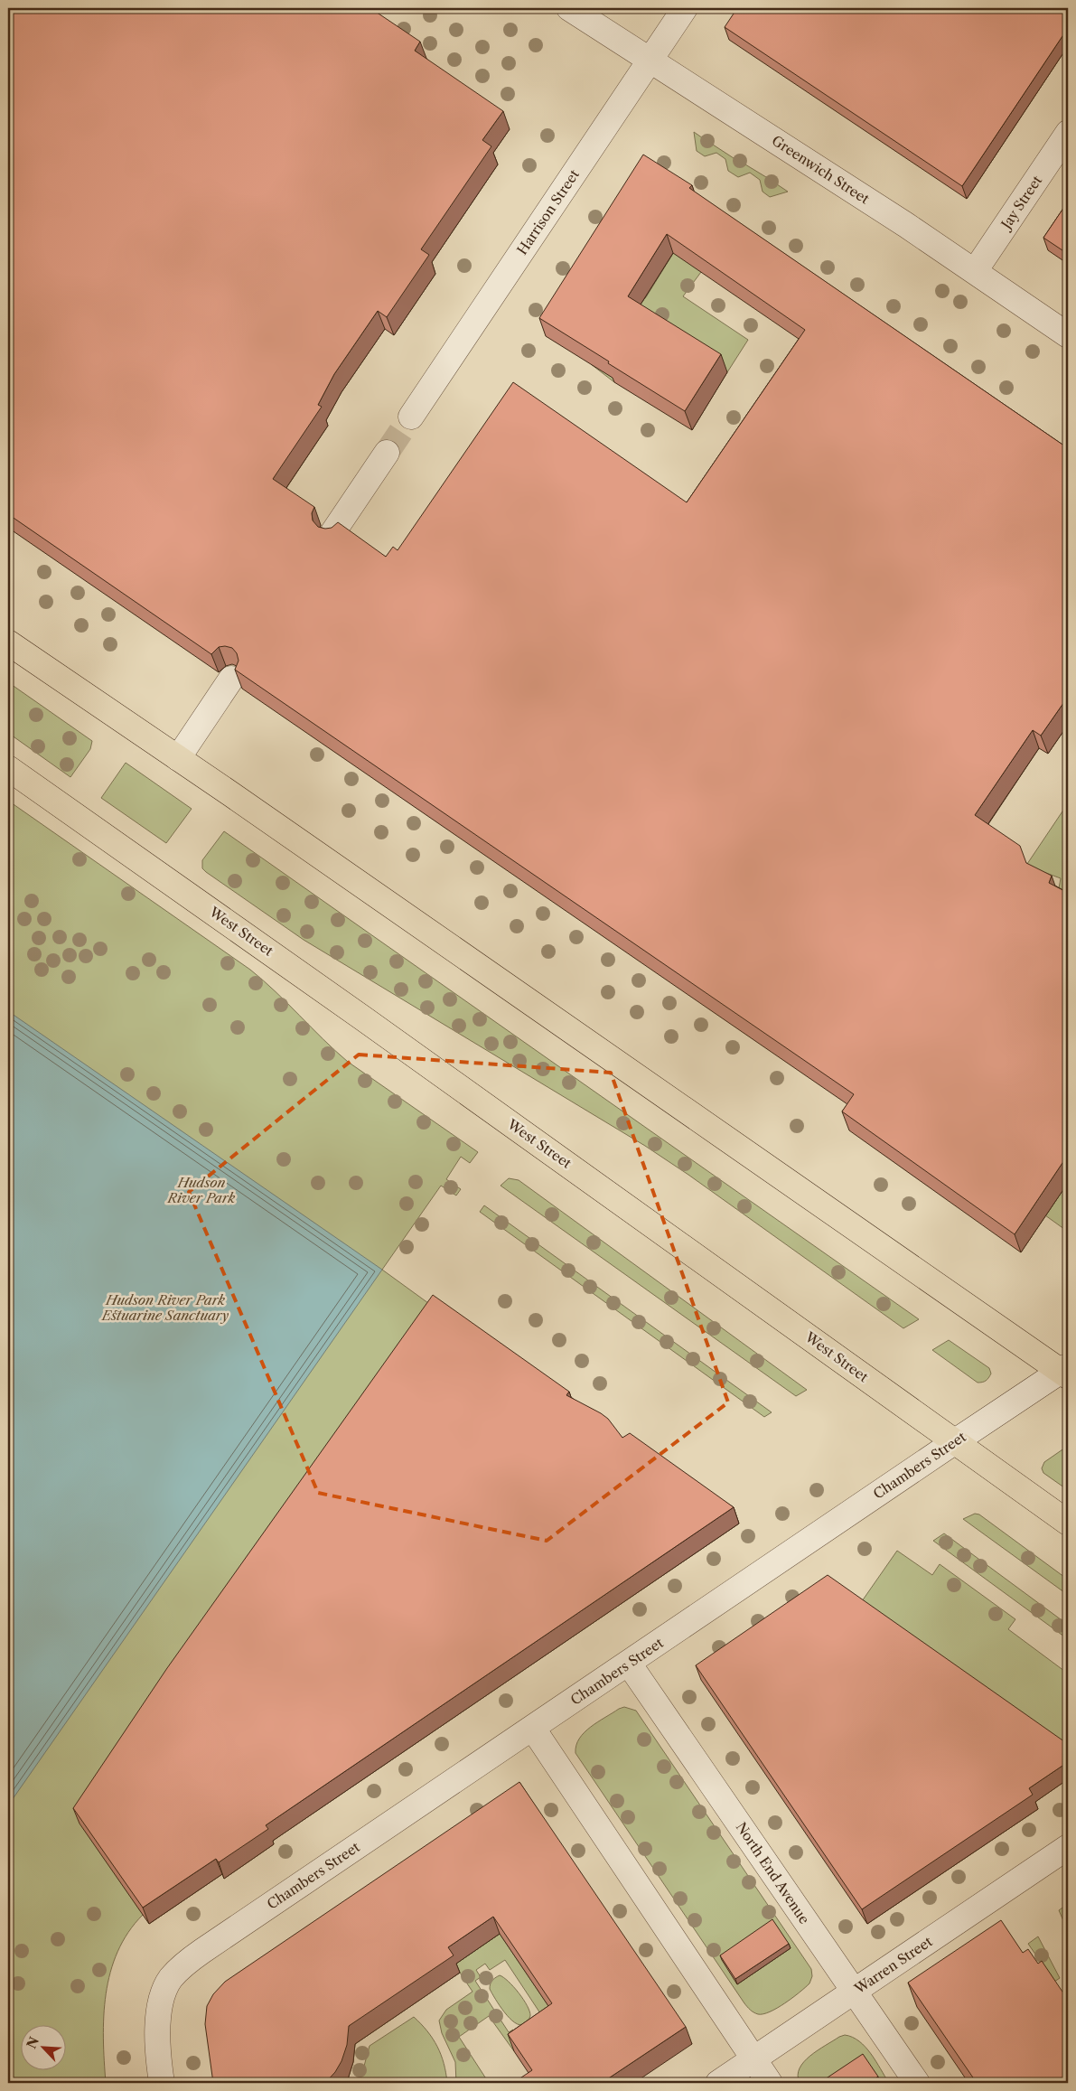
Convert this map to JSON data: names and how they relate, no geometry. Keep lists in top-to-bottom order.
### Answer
{
  "streets": {
    "highway": ["West Street"],
    "street": [
      "Greenwich Street",
      "Jay Street",
      "Harrison Street",
      "Chambers Street",
      "North End Avenue",
      "Warren Street"
    ]
  },
  "crossings": [
    ["Greenwich Street", "Jay Street"],
    ["Greenwich Street", "Harrison Street"],
    ["West Street", "Chambers Street"],
    ["Chambers Street", "North End Avenue"],
    ["North End Avenue", "Warren Street"]
  ],
  "parks": ["Hudson River Park", "Hudson River Park Estuarine Sanctuary"],
  "north": "top left"
}
